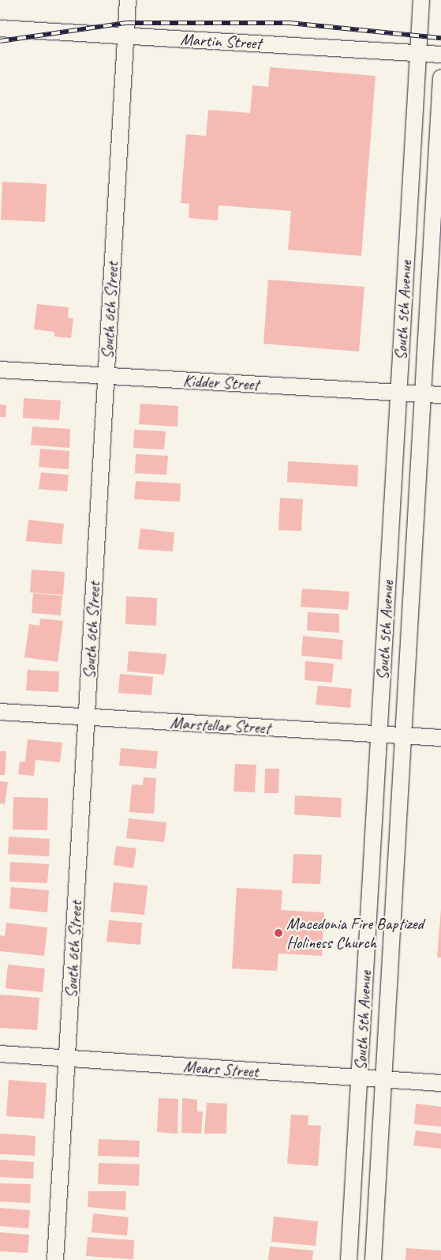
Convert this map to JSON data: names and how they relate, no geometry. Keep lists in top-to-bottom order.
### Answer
{
  "streets": {
    "street": [
      "Martin Street",
      "South 6th Street",
      "South 5th Avenue",
      "Kidder Street",
      "Marstellar Street",
      "Mears Street"
    ]
  },
  "crossings": [
    ["Martin Street", "South 6th Street"],
    ["Martin Street", "South 5th Avenue"],
    ["South 6th Street", "Kidder Street"],
    ["South 6th Street", "Marstellar Street"],
    ["South 6th Street", "Mears Street"],
    ["South 5th Avenue", "Kidder Street"],
    ["South 5th Avenue", "Marstellar Street"],
    ["South 5th Avenue", "Mears Street"]
  ],
  "places": ["Macedonia Fire Baptized Holiness Church"]
}
